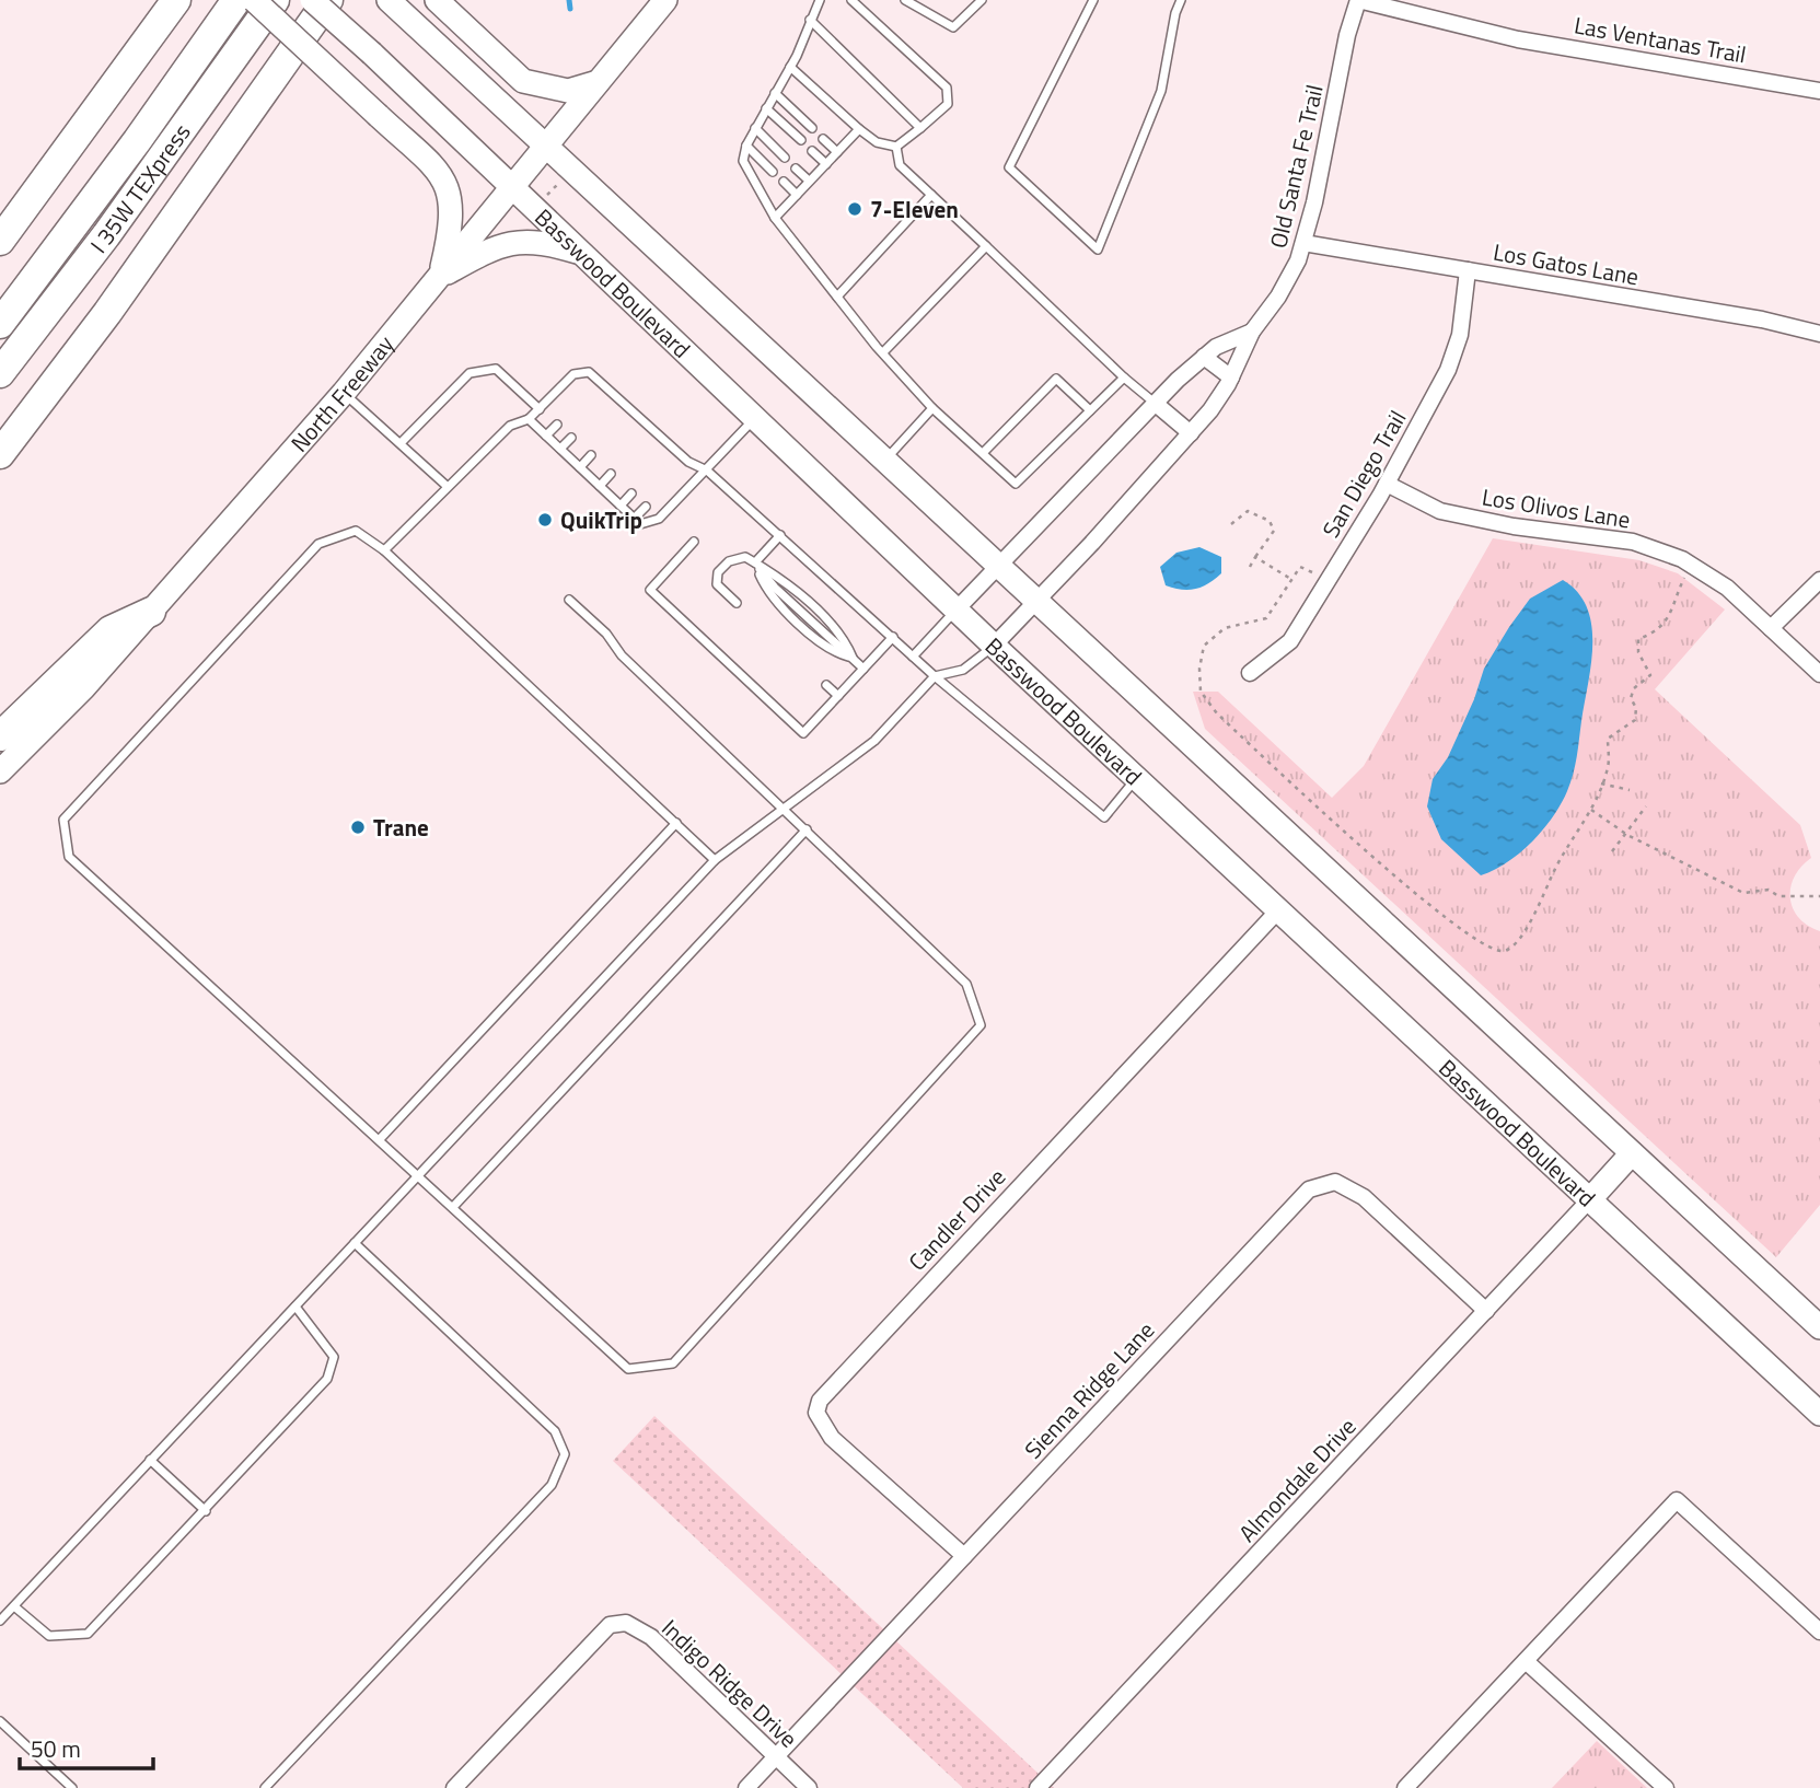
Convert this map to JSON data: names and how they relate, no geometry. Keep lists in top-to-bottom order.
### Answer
{
  "streets": {
    "highway": ["I 35W TEXpress"],
    "main road": ["Basswood Boulevard", "North Freeway"],
    "street": [
      "Las Ventanas Trail",
      "Old Santa Fe Trail",
      "Los Gatos Lane",
      "San Diego Trail",
      "Los Olivos Lane",
      "Candler Drive",
      "Sienna Ridge Lane",
      "Almondale Drive",
      "Indigo Ridge Drive"
    ]
  },
  "crossings": [
    ["Las Ventanas Trail", "Old Santa Fe Trail"],
    ["Old Santa Fe Trail", "Los Gatos Lane"],
    ["Old Santa Fe Trail", "Basswood Boulevard"],
    ["Los Gatos Lane", "San Diego Trail"],
    ["Basswood Boulevard", "North Freeway"],
    ["Basswood Boulevard", "Candler Drive"],
    ["Basswood Boulevard", "Almondale Drive"],
    ["San Diego Trail", "Los Olivos Lane"],
    ["Candler Drive", "Sienna Ridge Lane"],
    ["Sienna Ridge Lane", "Almondale Drive"],
    ["Sienna Ridge Lane", "Indigo Ridge Drive"]
  ],
  "places": ["7-Eleven", "QuikTrip", "Trane"],
  "scale_bar": "50 m"
}
